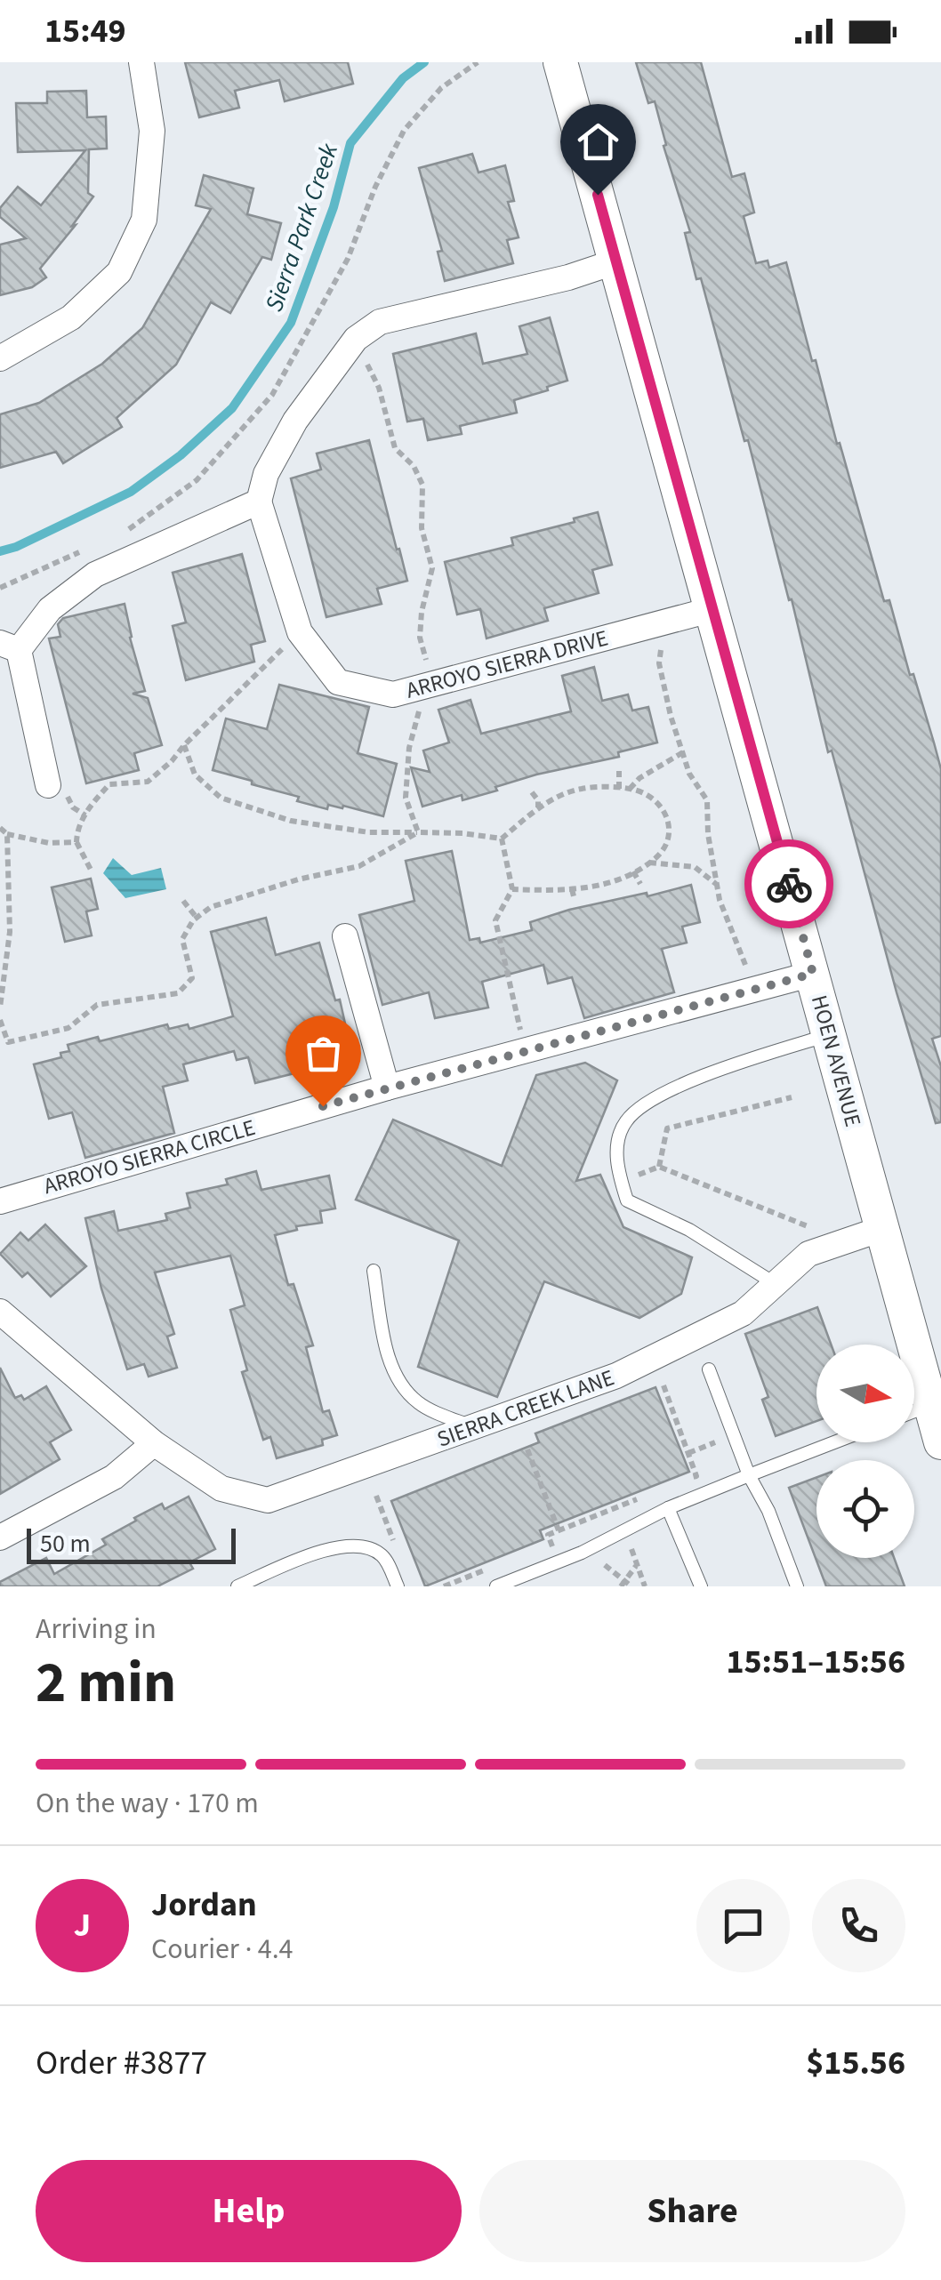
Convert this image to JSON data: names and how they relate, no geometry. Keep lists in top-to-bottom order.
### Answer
{
  "streets": {
    "street": [
      "ARROYO SIERRA DRIVE",
      "HOEN AVENUE",
      "ARROYO SIERRA CIRCLE",
      "SIERRA CREEK LANE"
    ]
  },
  "crossings": [
    ["ARROYO SIERRA DRIVE", "HOEN AVENUE"],
    ["HOEN AVENUE", "ARROYO SIERRA CIRCLE"],
    ["HOEN AVENUE", "SIERRA CREEK LANE"]
  ],
  "water": ["Sierra Park Creek"],
  "scale_bar": "50 m",
  "north": "right",
  "page": {
    "status": "15:49",
    "scale": "50 m",
    "heading": ["2 min", "Arriving in", "15:51–15:56"],
    "panel": [
      "Jordan",
      "Courier · 4.4",
      "Order #3877",
      "$15.56"
    ],
    "bar": "On the way · 170 m",
    "round": "J",
    "buttons": ["Help", "Share"]
  }
}
